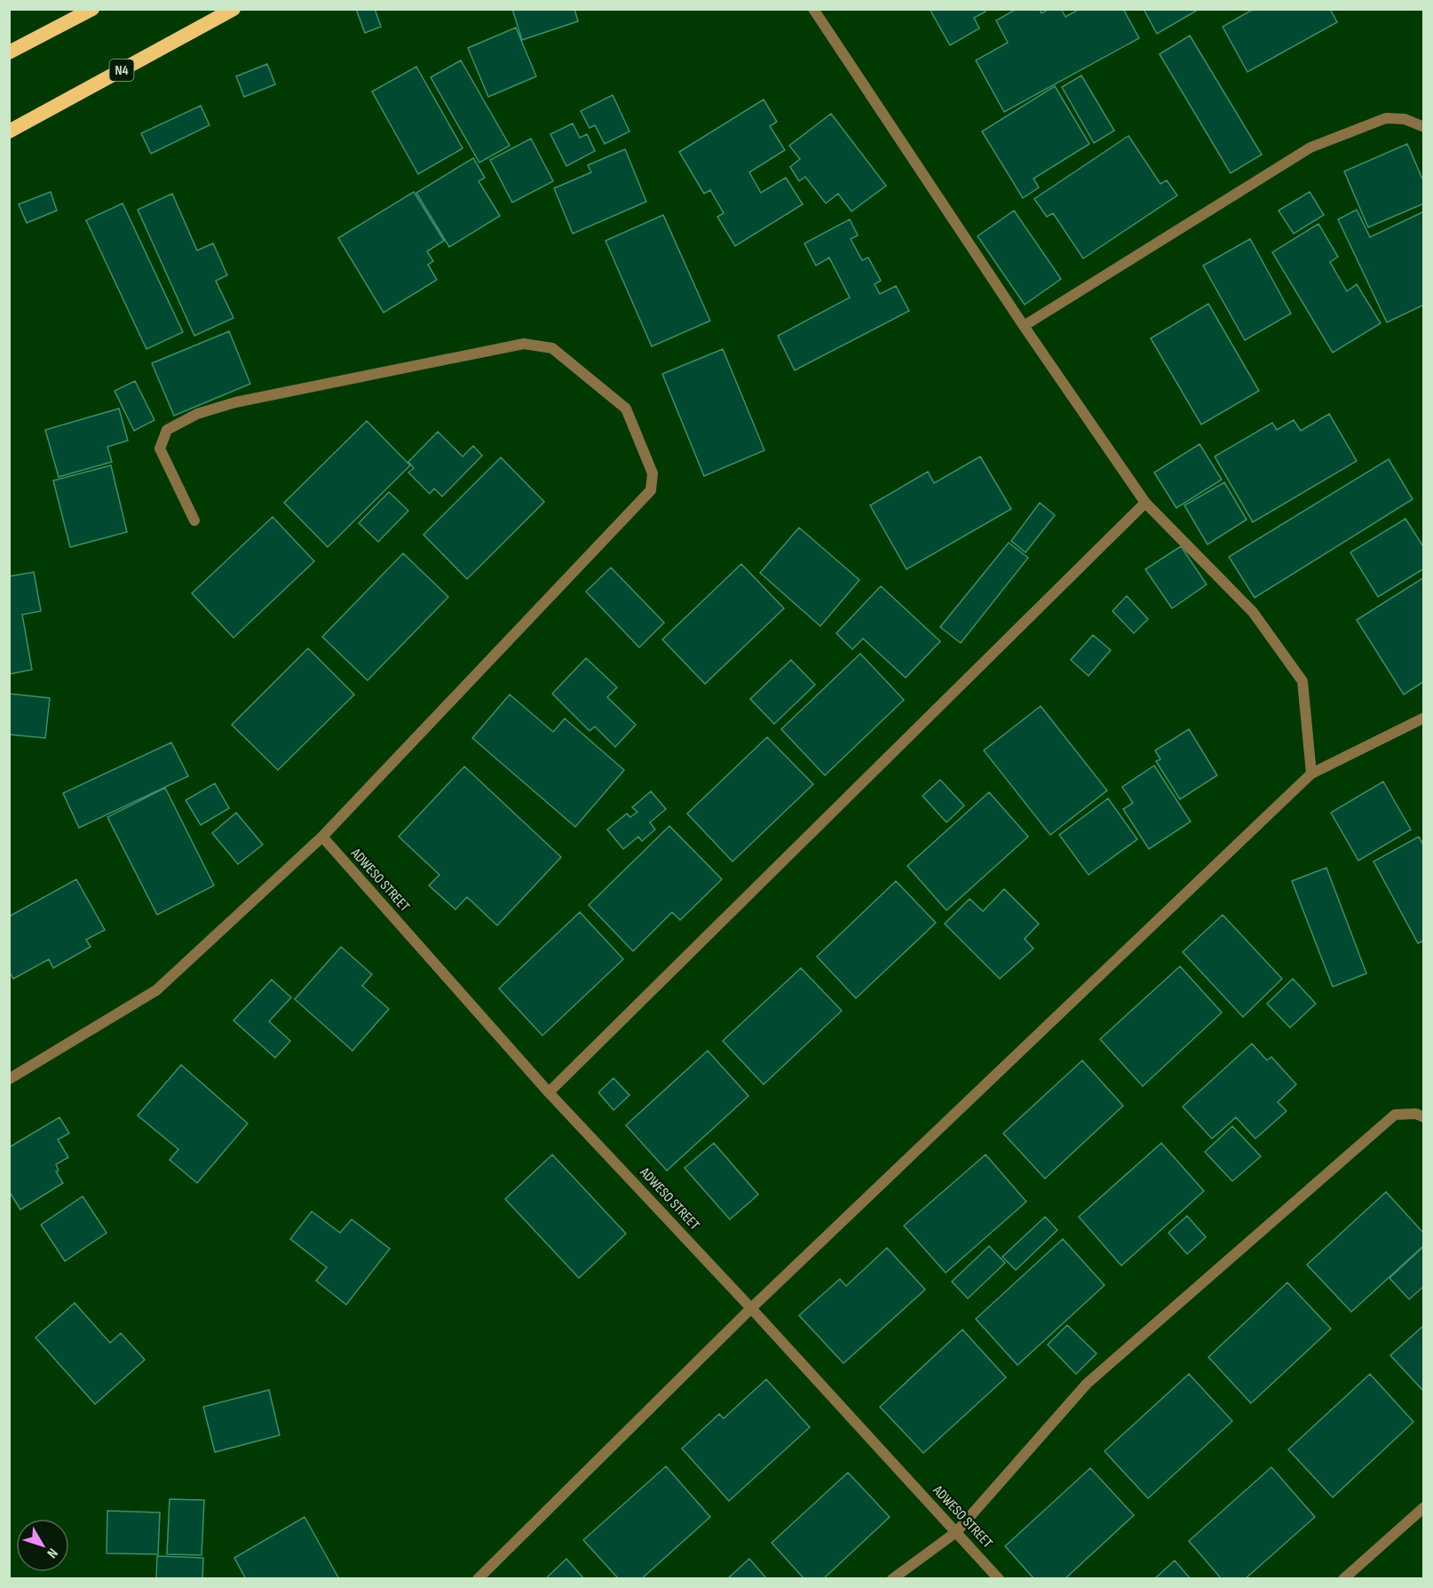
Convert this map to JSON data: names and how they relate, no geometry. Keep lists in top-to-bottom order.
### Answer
{
  "streets": {
    "highway": ["N4"],
    "street": ["ADWESO STREET"]
  },
  "north": "bottom right"
}
